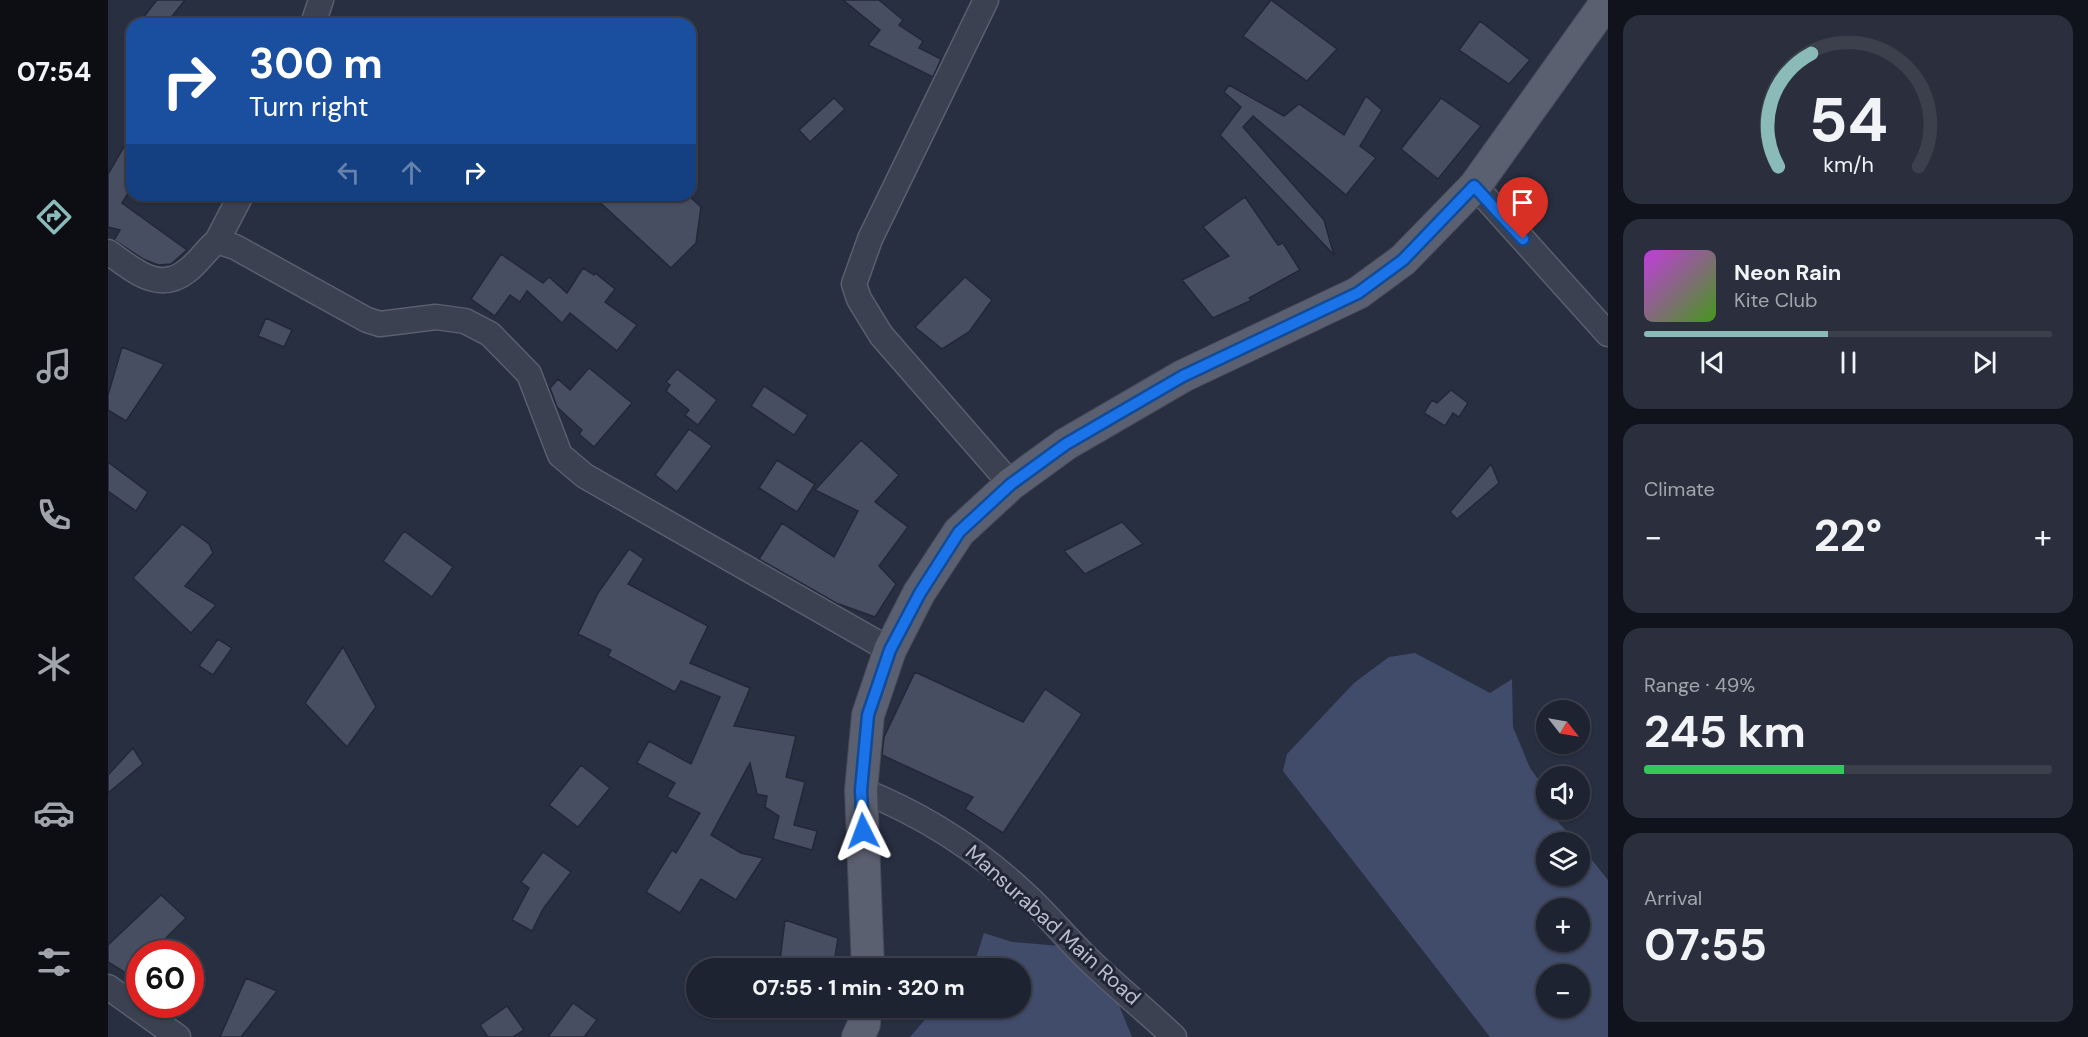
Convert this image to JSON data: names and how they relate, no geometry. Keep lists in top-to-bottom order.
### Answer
{
  "streets": {
    "street": ["Mansurabad Main Road"]
  },
  "north": "bottom right",
  "page": {
    "tabs": "07:54",
    "turn": ["300 m", "Turn right"],
    "song": ["Neon Rain", "Kite Club"],
    "tile": [
      "Climate",
      ["Range · 49%", "245 km"],
      ["Arrival", "07:55"]
    ],
    "heat": ["−", "22°", "+"],
    "map_buttons": ["+", "−"],
    "limit": "60",
    "trip": "07:55 · 1 min · 320 m",
    "gauge": ["54", "km/h"]
  }
}
